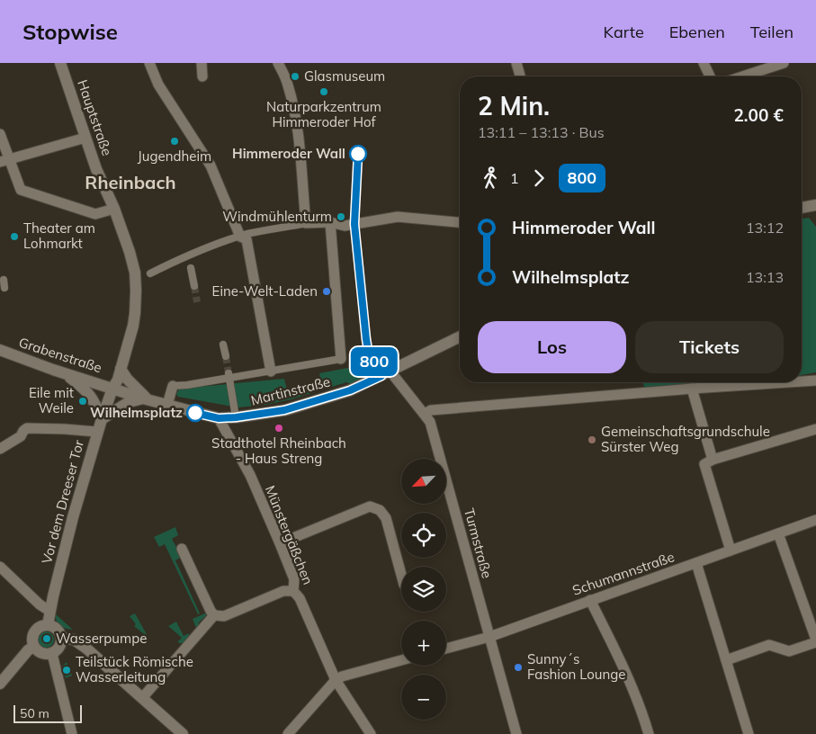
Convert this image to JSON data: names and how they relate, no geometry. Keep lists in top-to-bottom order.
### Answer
{
  "streets": {
    "main road": [
      "Hauptstraße",
      "Grabenstraße",
      "Martinstraße",
      "Vor dem Dreeser Tor"
    ],
    "street": ["Münstergäßchen", "Turmstraße", "Schumannstraße"]
  },
  "crossings": [
    ["Hauptstraße", "Grabenstraße"],
    ["Hauptstraße", "Martinstraße"],
    ["Hauptstraße", "Vor dem Dreeser Tor"],
    ["Grabenstraße", "Martinstraße"],
    ["Grabenstraße", "Vor dem Dreeser Tor"],
    ["Martinstraße", "Vor dem Dreeser Tor"],
    ["Martinstraße", "Münstergäßchen"],
    ["Martinstraße", "Turmstraße"],
    ["Turmstraße", "Schumannstraße"]
  ],
  "districts": ["Rheinbach"],
  "places": [
    "Glasmuseum",
    "Naturparkzentrum Himmeroder Hof",
    "Jugendheim",
    "Himmeroder Wall",
    "Windmühlenturm",
    "Theater am Lohmarkt",
    "Eine-Welt-Laden",
    "Eile mit Weile",
    "Wilhelmsplatz",
    "Stadthotel Rheinbach - Haus Streng",
    "Gemeinschaftsgrundschule Sürster Weg",
    "Wasserpumpe",
    "Sunny´s Fashion Lounge",
    "Teilstück Römische Wasserleitung"
  ],
  "lines": ["bus line 800"],
  "scale_bar": "50 m",
  "north": "bottom left",
  "page": {
    "header": "Stopwise",
    "nav": ["Karte", "Ebenen", "Teilen"],
    "on_map": "800",
    "heading": ["2 Min.", "13:11 – 13:13 · Bus", "2.00 €"],
    "legs": ["1", "800"],
    "list": [
      {
        "name": "Himmeroder Wall",
        "value": "13:12"
      },
      {
        "name": "Wilhelmsplatz",
        "value": "13:13"
      }
    ],
    "buttons": ["Los", "Tickets"],
    "map_buttons": ["+", "−"],
    "scale": "50 m"
  }
}
